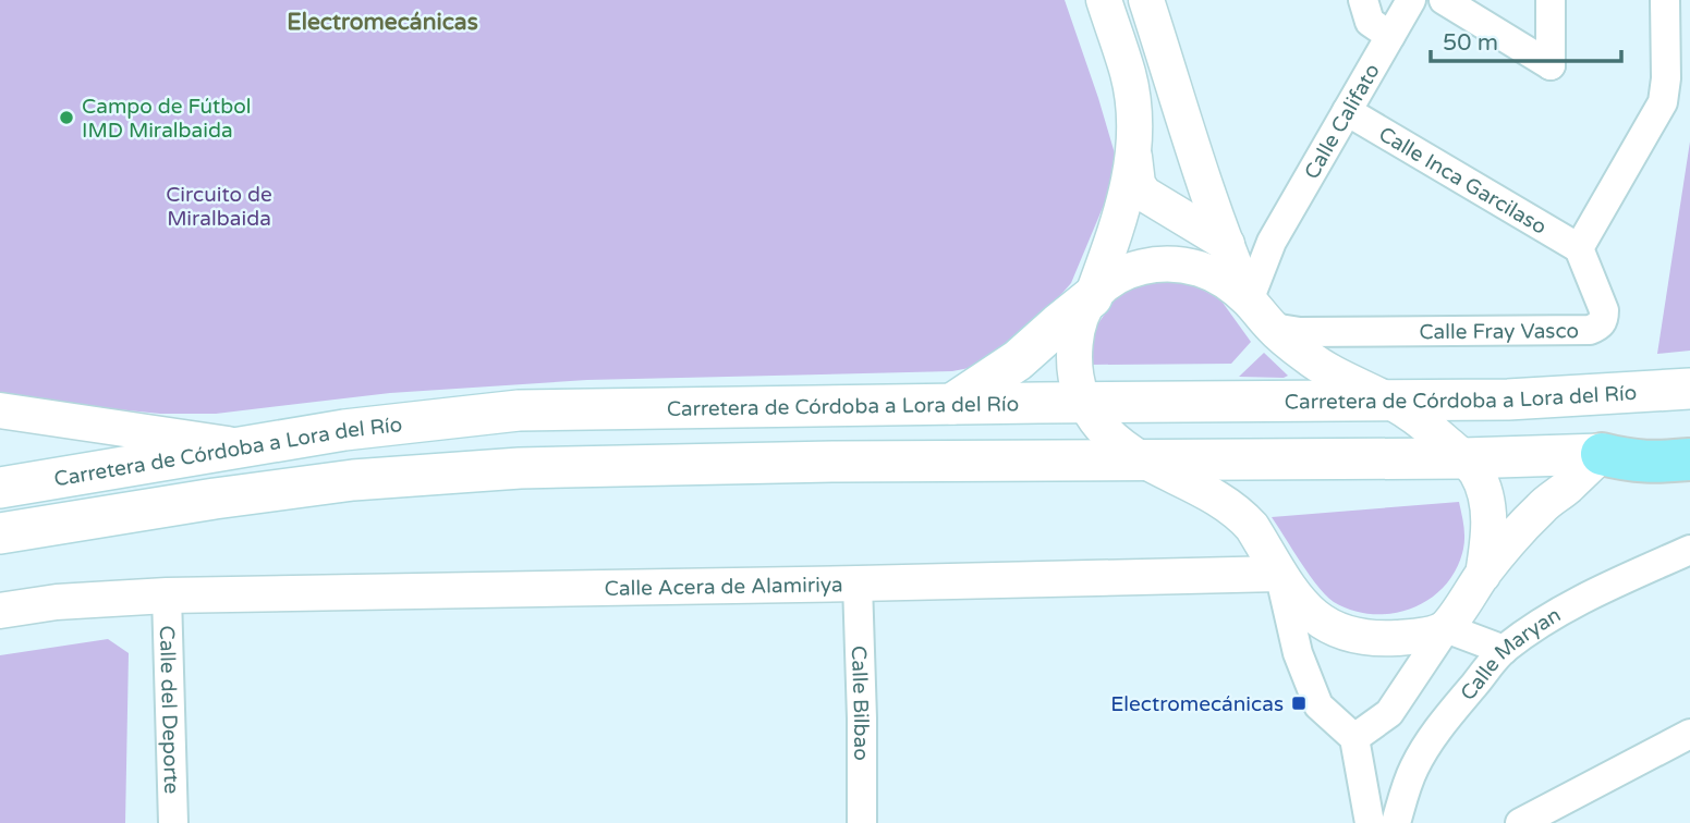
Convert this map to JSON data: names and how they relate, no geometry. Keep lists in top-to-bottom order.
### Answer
{
  "streets": {
    "main road": ["Carretera de Córdoba a Lora del Río"],
    "street": [
      "Calle Califato",
      "Calle Inca Garcilaso",
      "Calle Fray Vasco",
      "Calle Acera de Alamiriya",
      "Calle Maryan",
      "Calle Bilbao",
      "Calle del Deporte"
    ]
  },
  "crossings": [
    ["Calle Califato", "Calle Inca Garcilaso"],
    ["Calle Inca Garcilaso", "Calle Fray Vasco"],
    ["Calle Acera de Alamiriya", "Calle Bilbao"],
    ["Calle Acera de Alamiriya", "Calle del Deporte"]
  ],
  "districts": ["Electromecánicas"],
  "parks": ["Circuito de Miralbaida"],
  "places": {
    "other": ["Campo de Fútbol IMD Miralbaida"],
    "transit": ["Electromecánicas"]
  },
  "scale_bar": "50 m"
}
